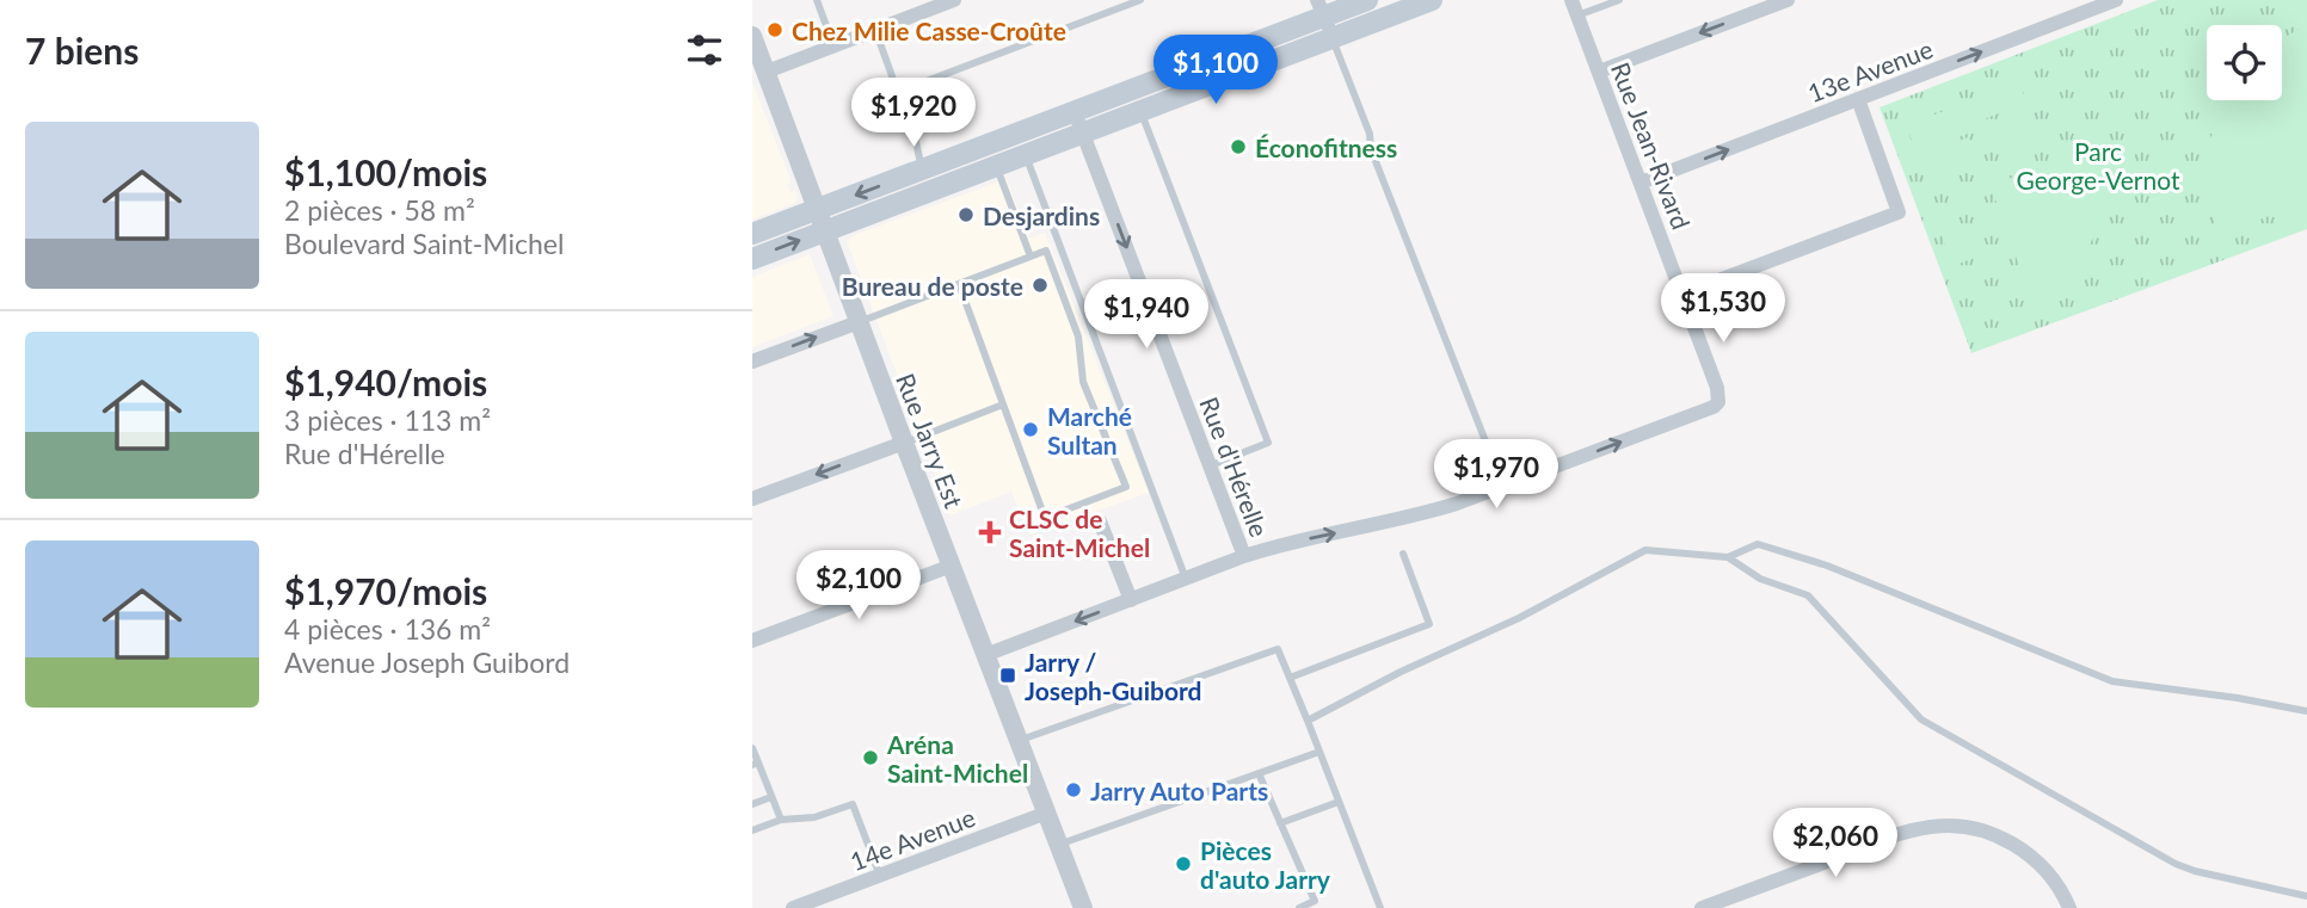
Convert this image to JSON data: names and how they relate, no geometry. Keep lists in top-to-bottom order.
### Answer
{
  "streets": {
    "street": [
      "13e Avenue",
      "Rue Jean-Rivard",
      "Rue Jarry Est",
      "Rue d'Hérelle",
      "14e Avenue"
    ]
  },
  "crossings": [
    ["13e Avenue", "Rue Jean-Rivard"],
    ["Rue Jarry Est", "14e Avenue"]
  ],
  "one_way": ["Rue d'Hérelle"],
  "parks": ["Parc George-Vernot"],
  "places": {
    "other": [
      "Chez Milie Casse-Croûte",
      "Éconofitness",
      "Desjardins",
      "Bureau de poste",
      "Marché Sultan",
      "Aréna Saint-Michel",
      "Jarry Auto Parts",
      "Pièces d'auto Jarry"
    ],
    "health": ["CLSC de Saint-Michel"],
    "transit": ["Jarry / Joseph-Guibord"]
  },
  "page": {
    "heading": "7 biens",
    "price": [
      "$1,100",
      "$1,920",
      "$1,530",
      "$1,940",
      "$1,970",
      "$2,100",
      "$2,060"
    ],
    "list": [
      {
        "name": "$1,100/mois",
        "note": "2 pièces · 58 m² · Boulevard Saint-Michel"
      },
      {
        "name": "$1,940/mois",
        "note": "3 pièces · 113 m² · Rue d'Hérelle"
      },
      {
        "name": "$1,970/mois",
        "note": "4 pièces · 136 m² · Avenue Joseph Guibord"
      }
    ]
  }
}
